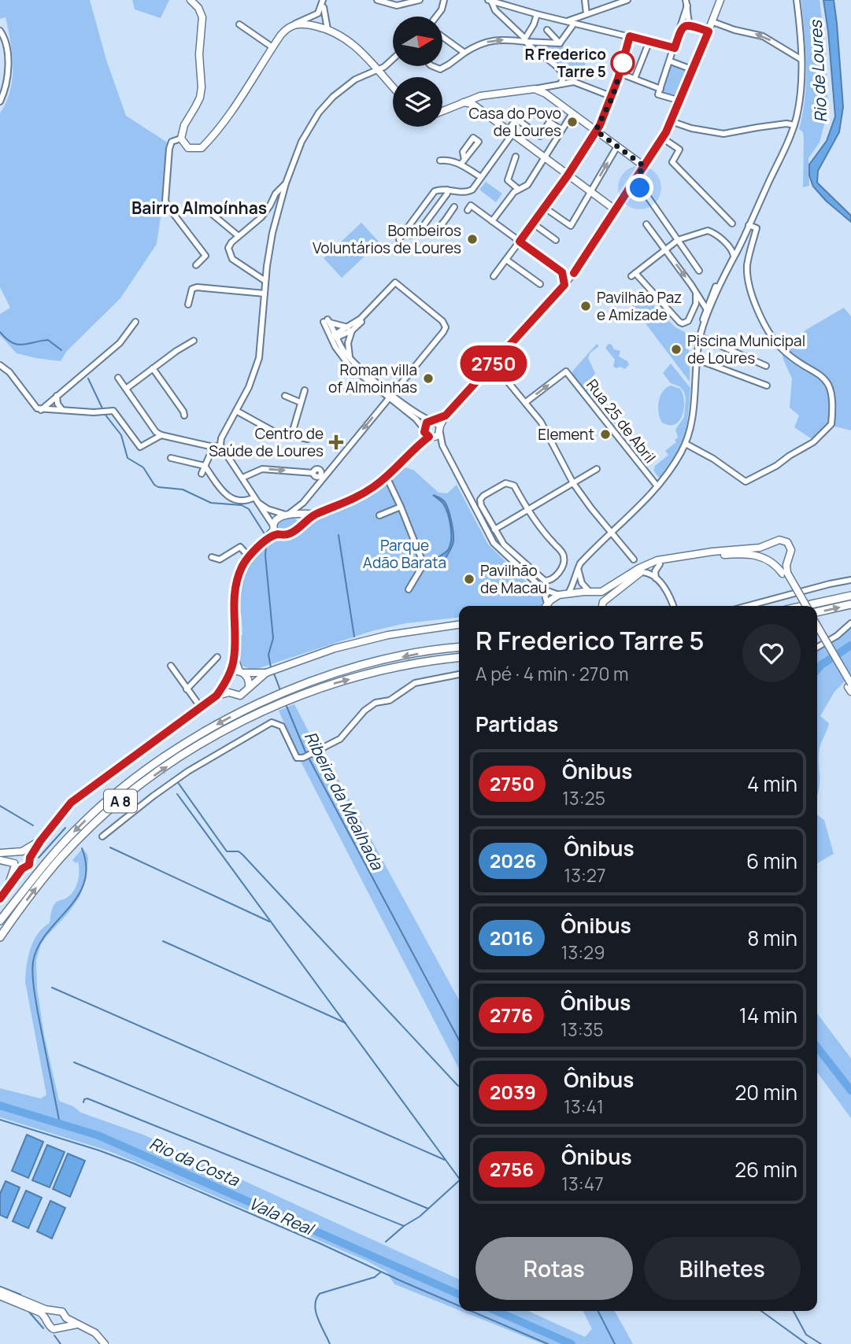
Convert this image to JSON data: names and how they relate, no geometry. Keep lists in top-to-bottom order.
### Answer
{
  "streets": {
    "highway": ["A 8"],
    "street": ["Rua 25 de Abril"]
  },
  "districts": ["Bairro Almoínhas"],
  "water": [
    "Rio de Loures",
    "Ribeira da Mealhada",
    "Rio da Costa",
    "Vala Real"
  ],
  "parks": ["Parque Adão Barata"],
  "places": {
    "other": [
      "R Frederico Tarre 5",
      "Casa do Povo de Loures",
      "Bombeiros Voluntários de Loures",
      "Pavilhão Paz e Amizade",
      "Piscina Municipal de Loures",
      "Roman villa of Almoinhas",
      "Element",
      "Pavilhão de Macau"
    ],
    "health": ["Centro de Saúde de Loures"]
  },
  "lines": ["bus line 2750"],
  "north": "right",
  "page": {
    "on_map": "2750",
    "heading": [
      ["R Frederico Tarre 5", "A pé · 4 min · 270 m"],
      "Partidas"
    ],
    "list": [
      {
        "mark": "2750",
        "name": "Ônibus",
        "note": "13:25",
        "value": "4 min"
      },
      {
        "mark": "2026",
        "name": "Ônibus",
        "note": "13:27",
        "value": "6 min"
      },
      {
        "mark": "2016",
        "name": "Ônibus",
        "note": "13:29",
        "value": "8 min"
      },
      {
        "mark": "2776",
        "name": "Ônibus",
        "note": "13:35",
        "value": "14 min"
      },
      {
        "mark": "2039",
        "name": "Ônibus",
        "note": "13:41",
        "value": "20 min"
      },
      {
        "mark": "2756",
        "name": "Ônibus",
        "note": "13:47",
        "value": "26 min"
      }
    ],
    "buttons": ["Rotas", "Bilhetes"]
  }
}
